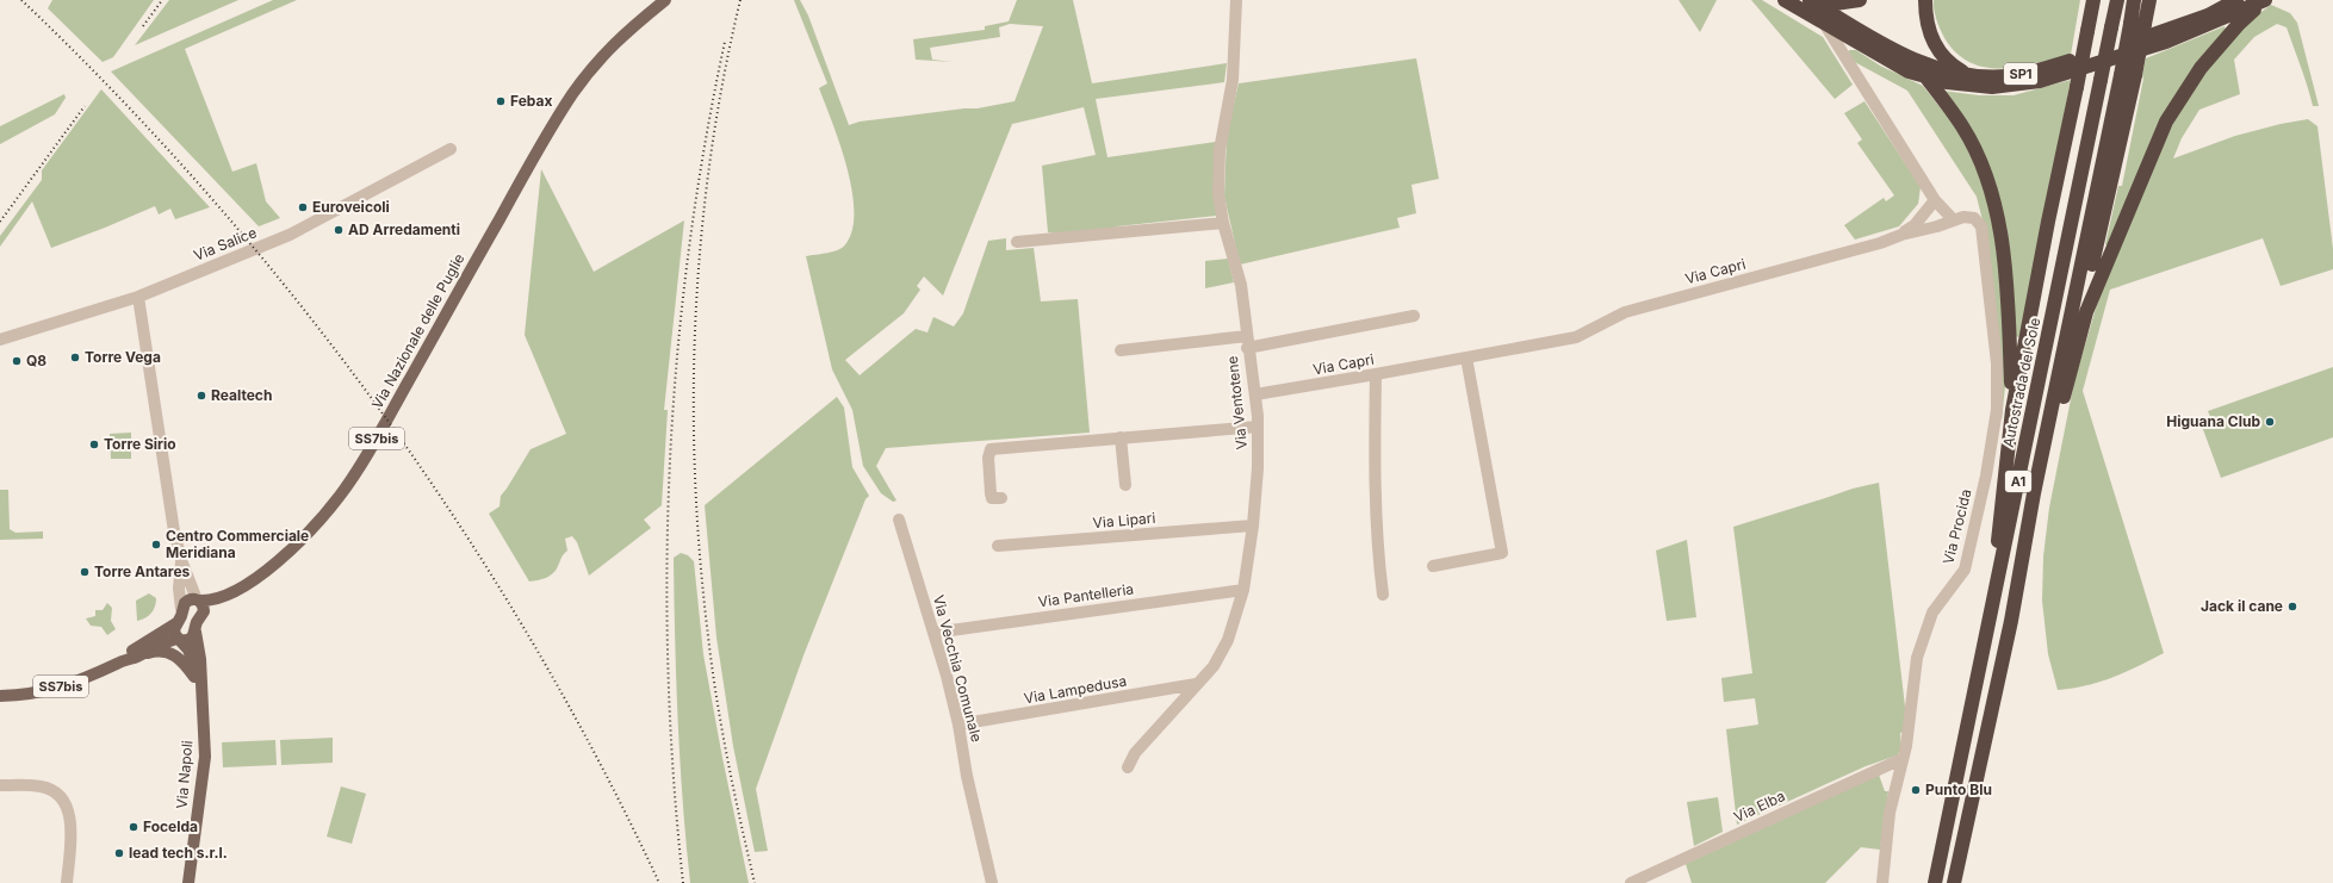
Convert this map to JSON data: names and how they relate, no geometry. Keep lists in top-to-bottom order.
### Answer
{
  "streets": {
    "highway": ["SP1", "Autostrada del Sole", "A1"],
    "main road": ["Via Nazionale delle Puglie", "SS7bis", "Via Napoli"],
    "street": [
      "Via Salice",
      "Via Capri",
      "Via Ventotene",
      "Via Lipari",
      "Via Procida",
      "Via Pantelleria",
      "Via Vecchia Comunale",
      "Via Lampedusa",
      "Via Elba"
    ]
  },
  "crossings": [
    ["Via Capri", "Via Ventotene"],
    ["Via Capri", "Via Procida"],
    ["Via Ventotene", "Via Lipari"],
    ["Via Ventotene", "Via Pantelleria"],
    ["Via Ventotene", "Via Lampedusa"],
    ["SS7bis", "Via Napoli"],
    ["Via Procida", "Via Elba"],
    ["Via Pantelleria", "Via Vecchia Comunale"],
    ["Via Vecchia Comunale", "Via Lampedusa"]
  ],
  "places": [
    "Febax",
    "Euroveicoli",
    "AD Arredamenti",
    "Torre Vega",
    "Q8",
    "Realtech",
    "Higuana Club",
    "Torre Sirio",
    "Centro Commerciale Meridiana",
    "Torre Antares",
    "Jack il cane",
    "Punto Blu",
    "Focelda",
    "lead tech s.r.l."
  ]
}
